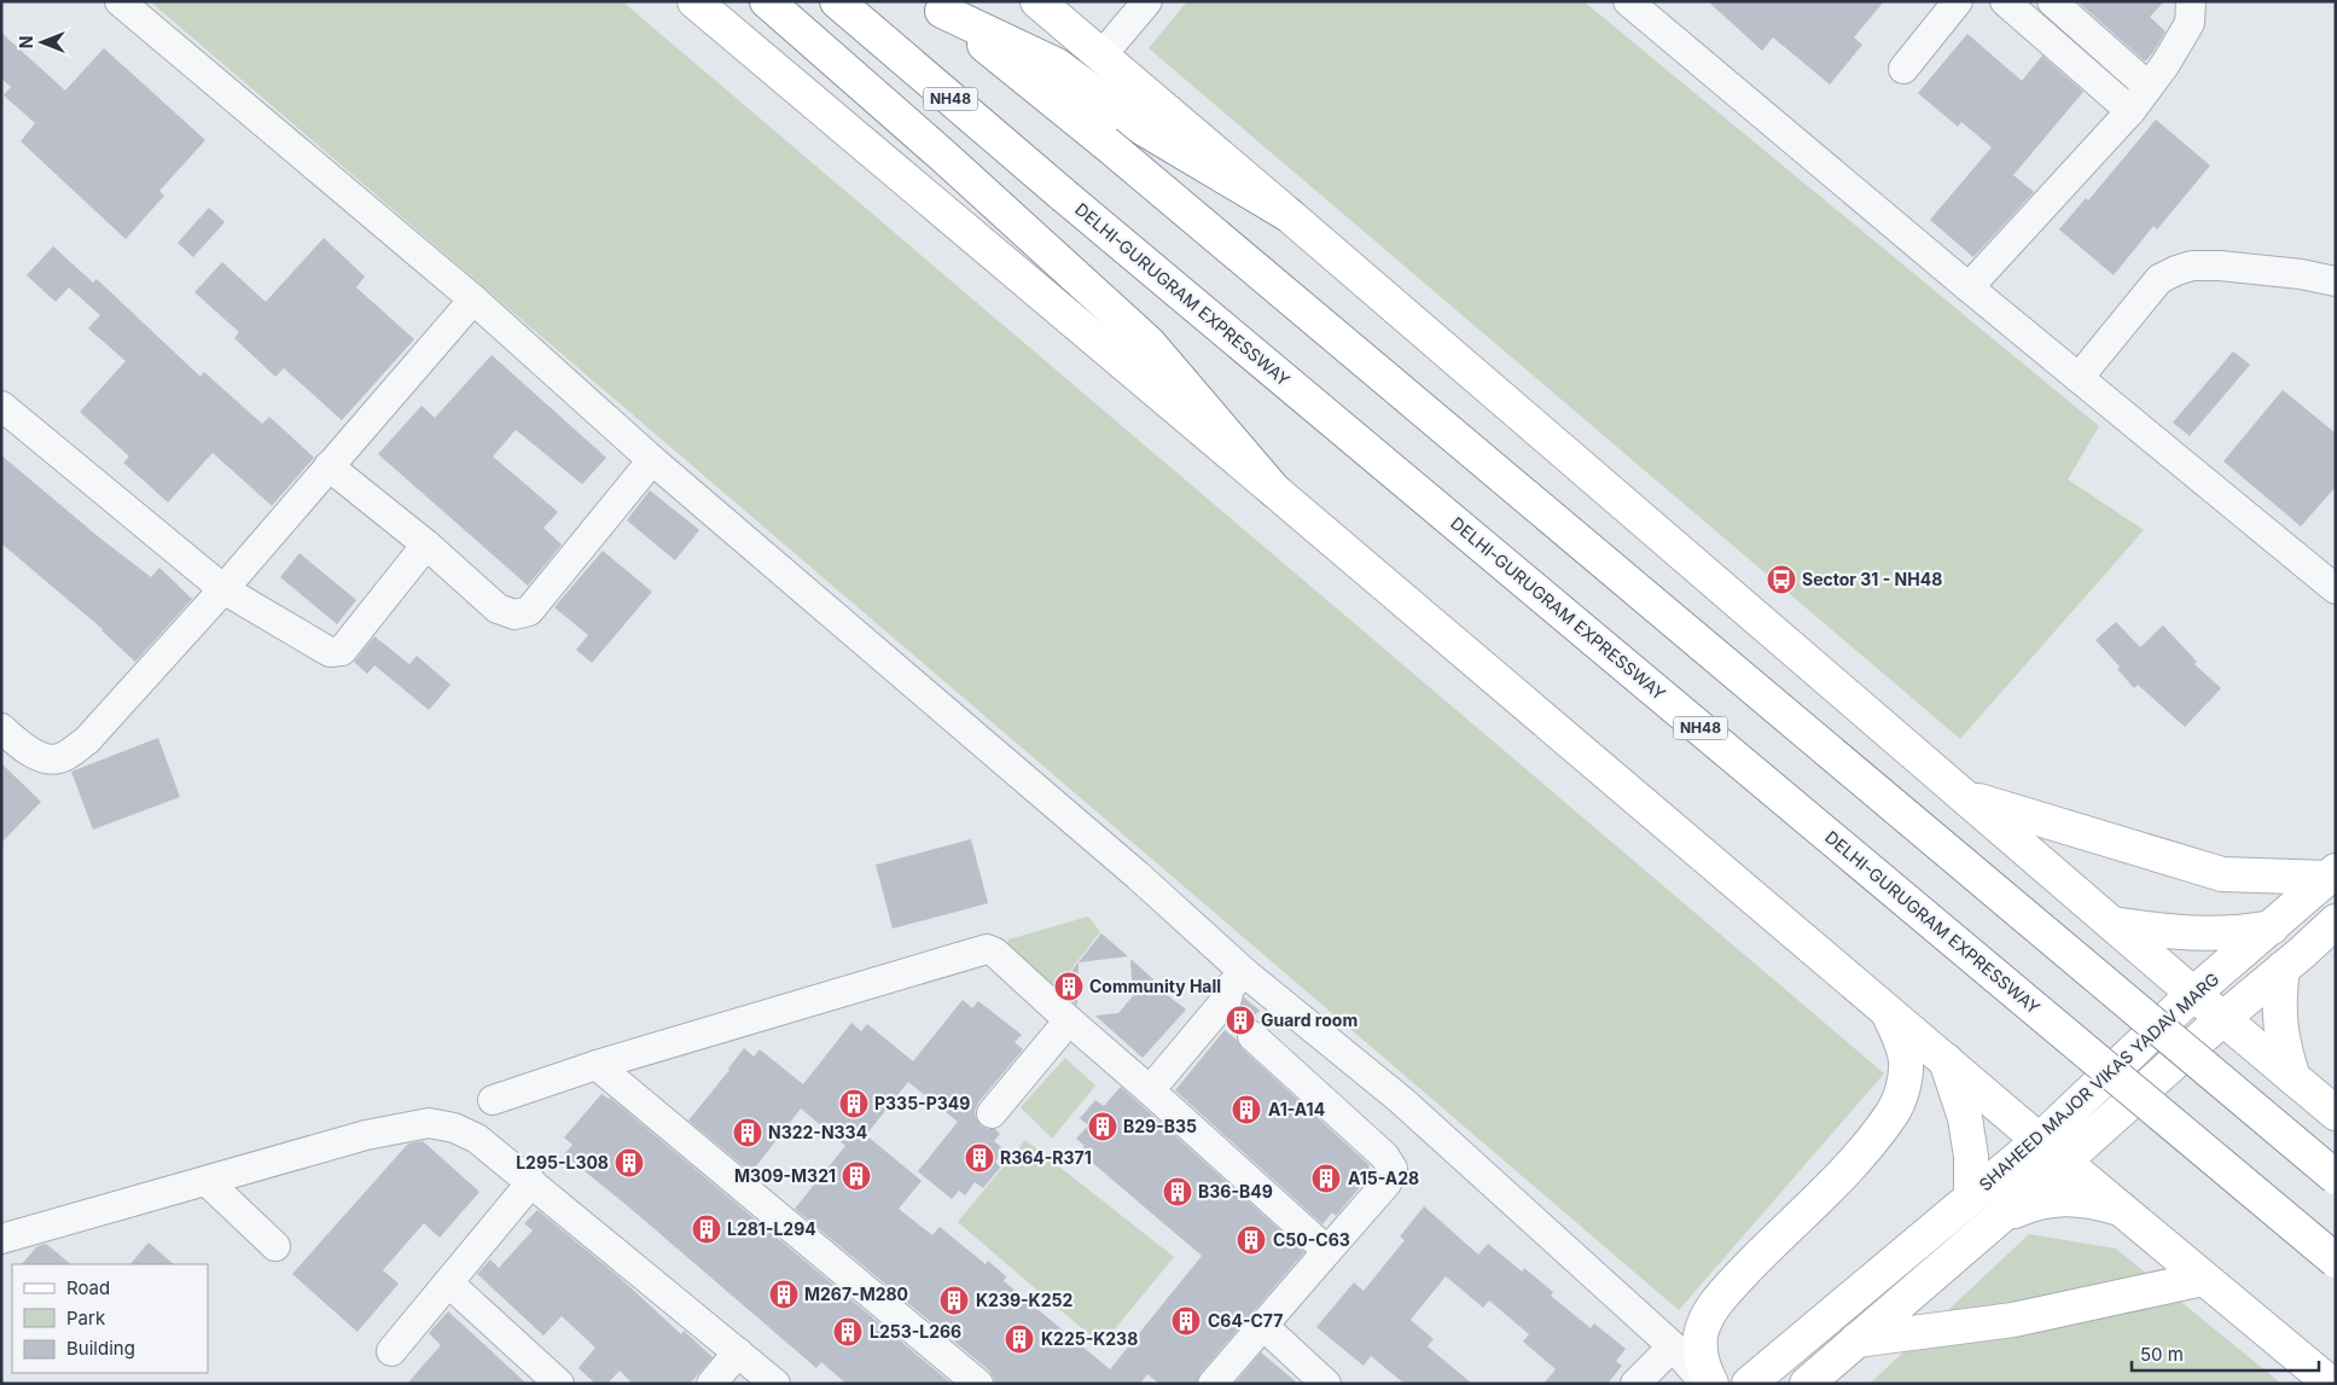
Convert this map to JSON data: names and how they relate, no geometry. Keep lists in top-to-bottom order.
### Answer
{
  "streets": {
    "main road": ["NH48", "DELHI-GURUGRAM EXPRESSWAY", "SHAHEED MAJOR VIKAS YADAV MARG"]
  },
  "places": {
    "bus stop": ["Sector 31 - NH48"],
    "building": [
      "Community Hall",
      "Guard room",
      "P335-P349",
      "A1-A14",
      "B29-B35",
      "N322-N334",
      "R364-R371",
      "L295-L308",
      "M309-M321",
      "A15-A28",
      "B36-B49",
      "L281-L294",
      "C50-C63",
      "M267-M280",
      "K239-K252",
      "C64-C77",
      "L253-L266",
      "K225-K238"
    ]
  },
  "legend": ["Road", "Park", "Building"],
  "scale_bar": "50 m",
  "north": "left"
}
